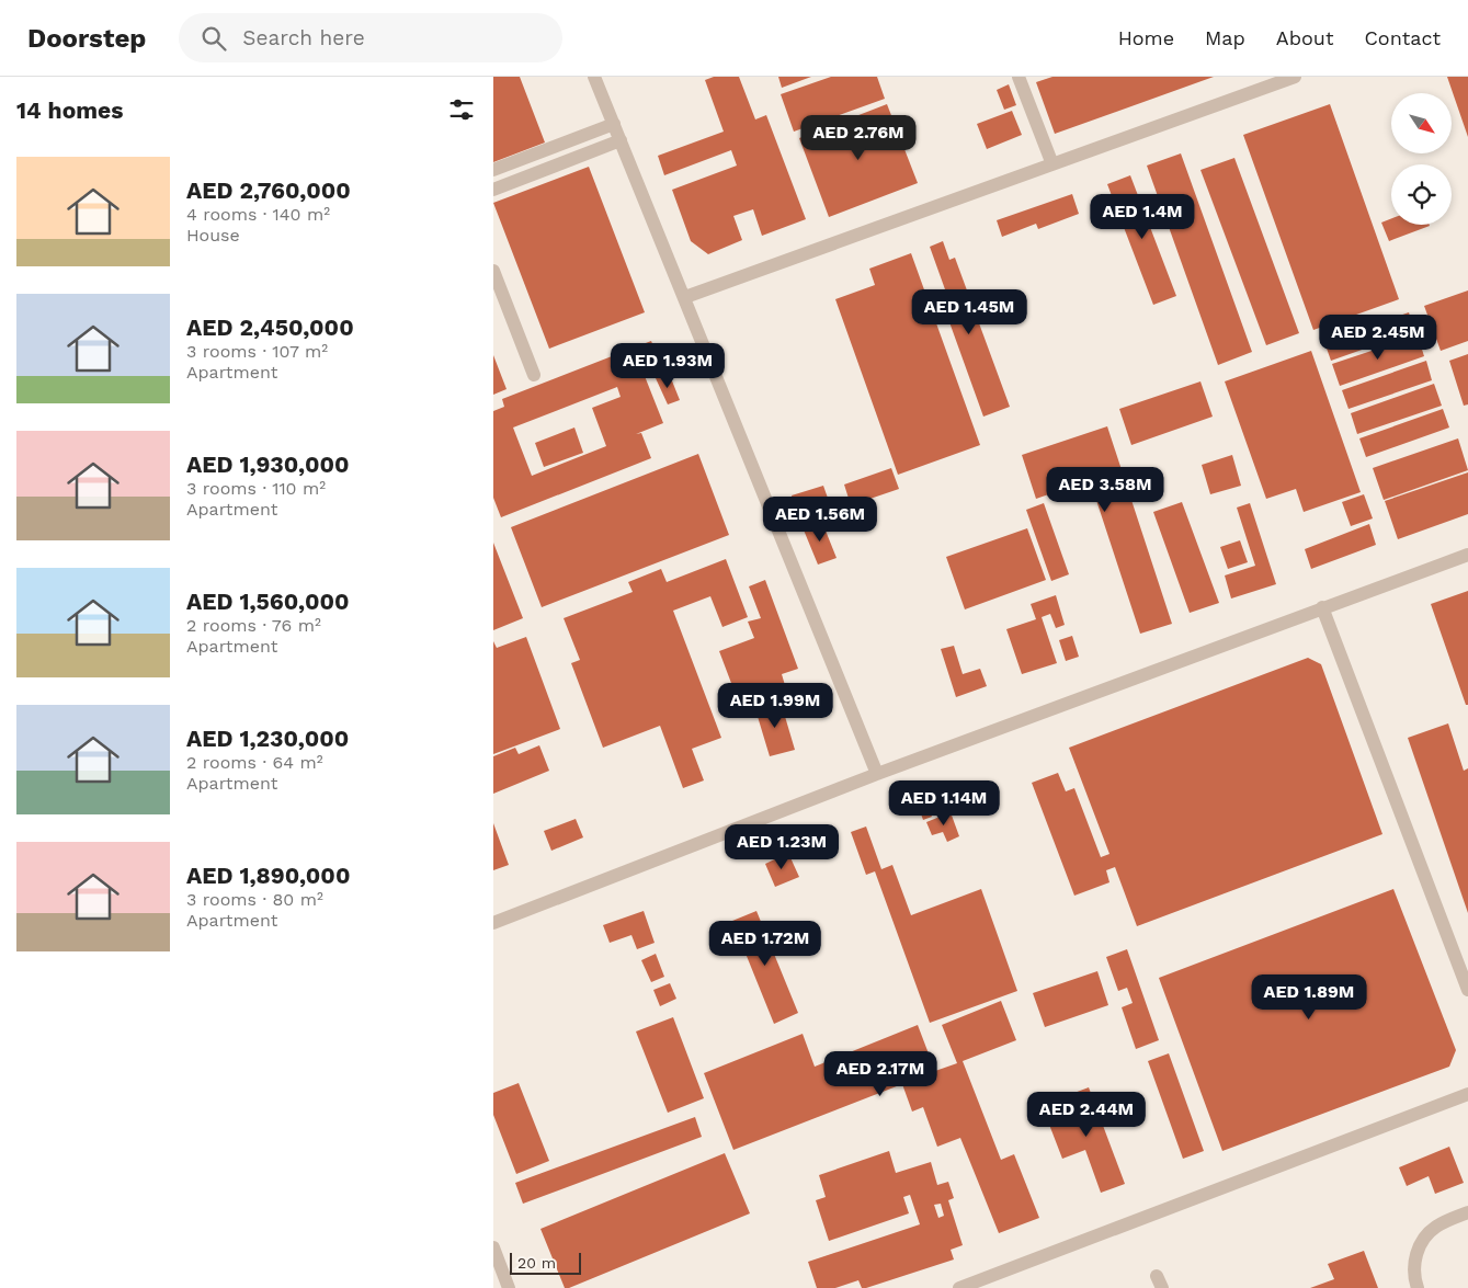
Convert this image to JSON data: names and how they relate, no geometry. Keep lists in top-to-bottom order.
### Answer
{
  "scale_bar": "20 m",
  "north": "bottom right",
  "page": {
    "header": "Doorstep",
    "search": "Search here",
    "nav": [
      "Home",
      "Map",
      "About",
      "Contact"
    ],
    "heading": "14 homes",
    "price": [
      "AED 2.76M",
      "AED 1.4M",
      "AED 1.45M",
      "AED 2.45M",
      "AED 1.93M",
      "AED 3.58M",
      "AED 1.56M",
      "AED 1.99M",
      "AED 1.14M",
      "AED 1.23M",
      "AED 1.72M",
      "AED 1.89M",
      "AED 2.17M",
      "AED 2.44M"
    ],
    "list": [
      {
        "name": "AED 2,760,000",
        "note": "4 rooms · 140 m² · House"
      },
      {
        "name": "AED 2,450,000",
        "note": "3 rooms · 107 m² · Apartment"
      },
      {
        "name": "AED 1,930,000",
        "note": "3 rooms · 110 m² · Apartment"
      },
      {
        "name": "AED 1,560,000",
        "note": "2 rooms · 76 m² · Apartment"
      },
      {
        "name": "AED 1,230,000",
        "note": "2 rooms · 64 m² · Apartment"
      },
      {
        "name": "AED 1,890,000",
        "note": "3 rooms · 80 m² · Apartment"
      }
    ],
    "scale": "20 m"
  }
}
